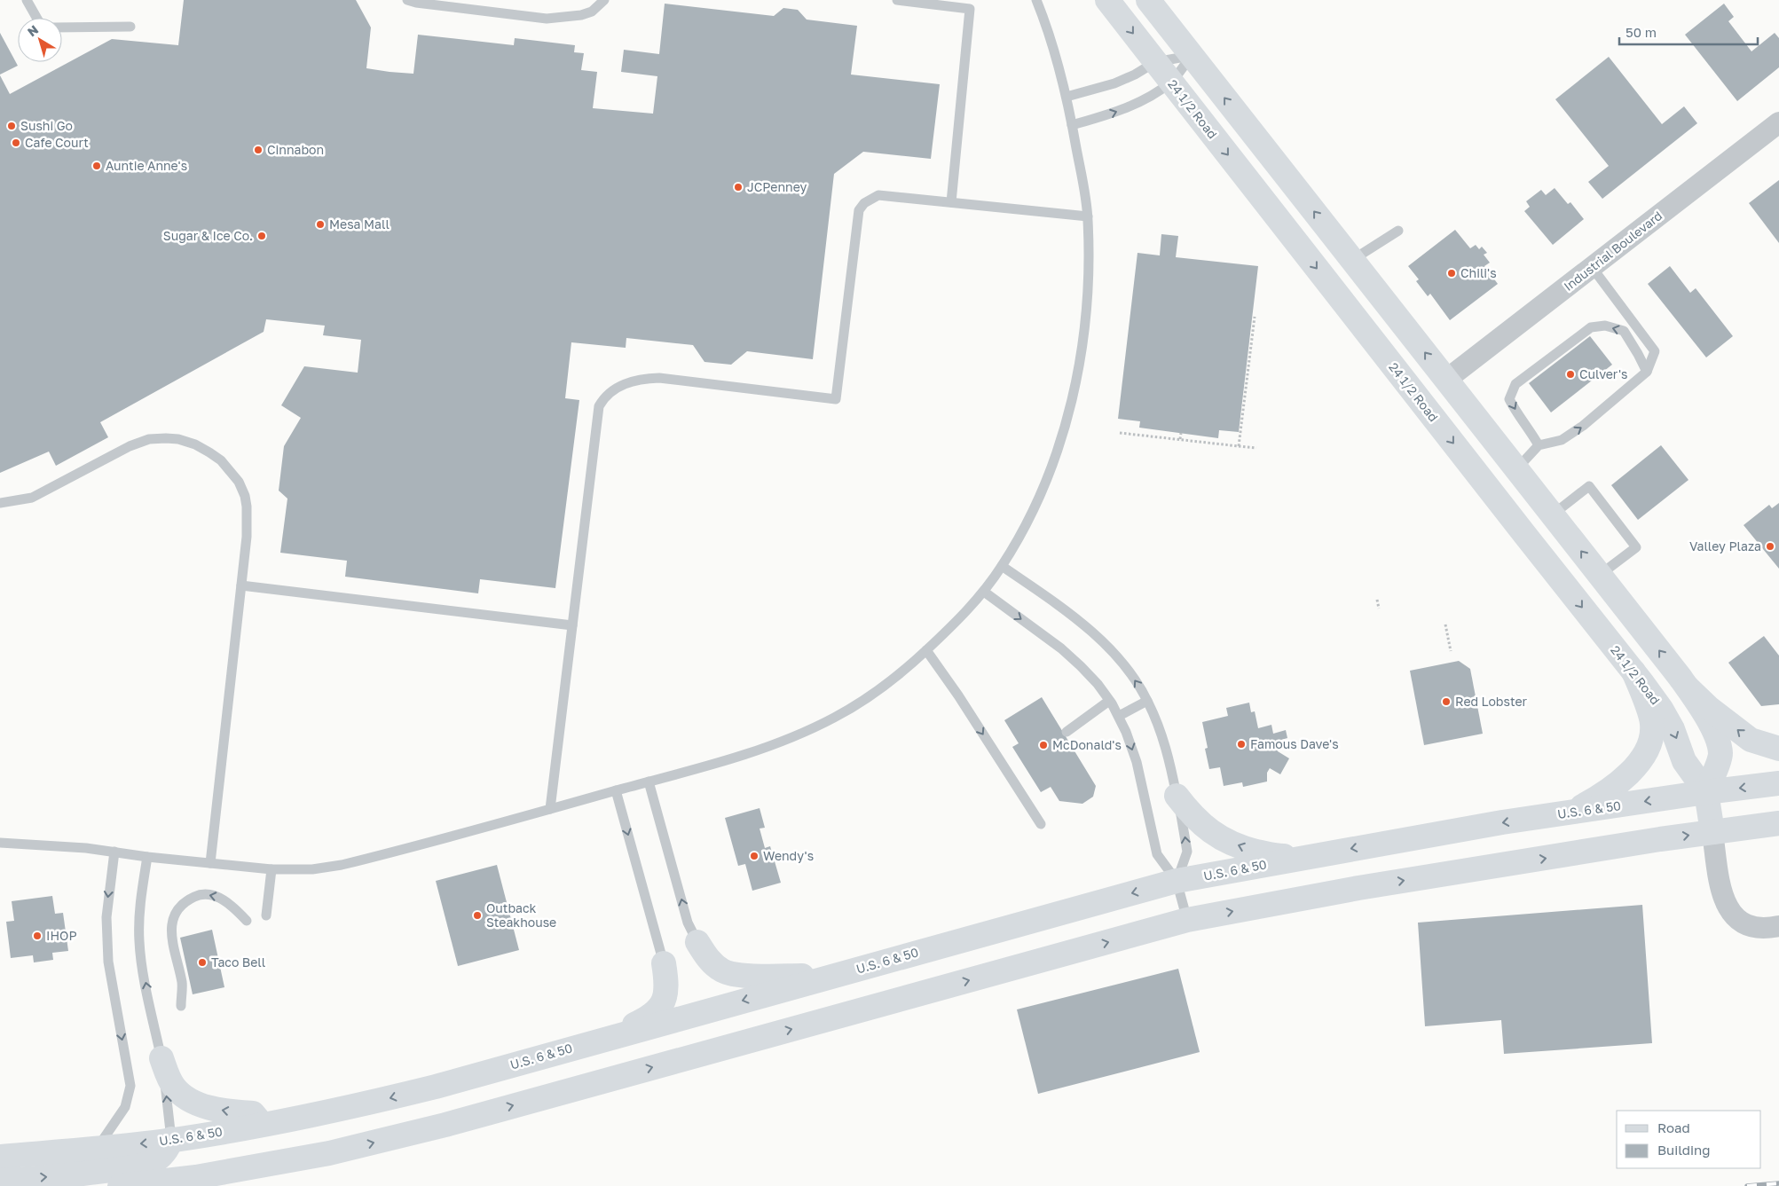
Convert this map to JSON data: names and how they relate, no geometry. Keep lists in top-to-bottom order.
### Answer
{
  "streets": {
    "main road": ["24 1/2 Road", "U.S. 6 & 50"],
    "street": ["Industrial Boulevard"]
  },
  "crossings": [
    ["24 1/2 Road", "Industrial Boulevard"],
    ["24 1/2 Road", "U.S. 6 & 50"]
  ],
  "places": [
    "Sushi Go",
    "Cafe Court",
    "Cinnabon",
    "Auntie Anne's",
    "JCPenney",
    "Mesa Mall",
    "Sugar & Ice Co.",
    "Chili's",
    "Culver's",
    "Valley Plaza",
    "Red Lobster",
    "Famous Dave's",
    "McDonald's",
    "Wendy's",
    "Outback Steakhouse",
    "IHOP",
    "Taco Bell"
  ],
  "legend": ["Road", "Building"],
  "scale_bar": "50 m",
  "north": "top left"
}
